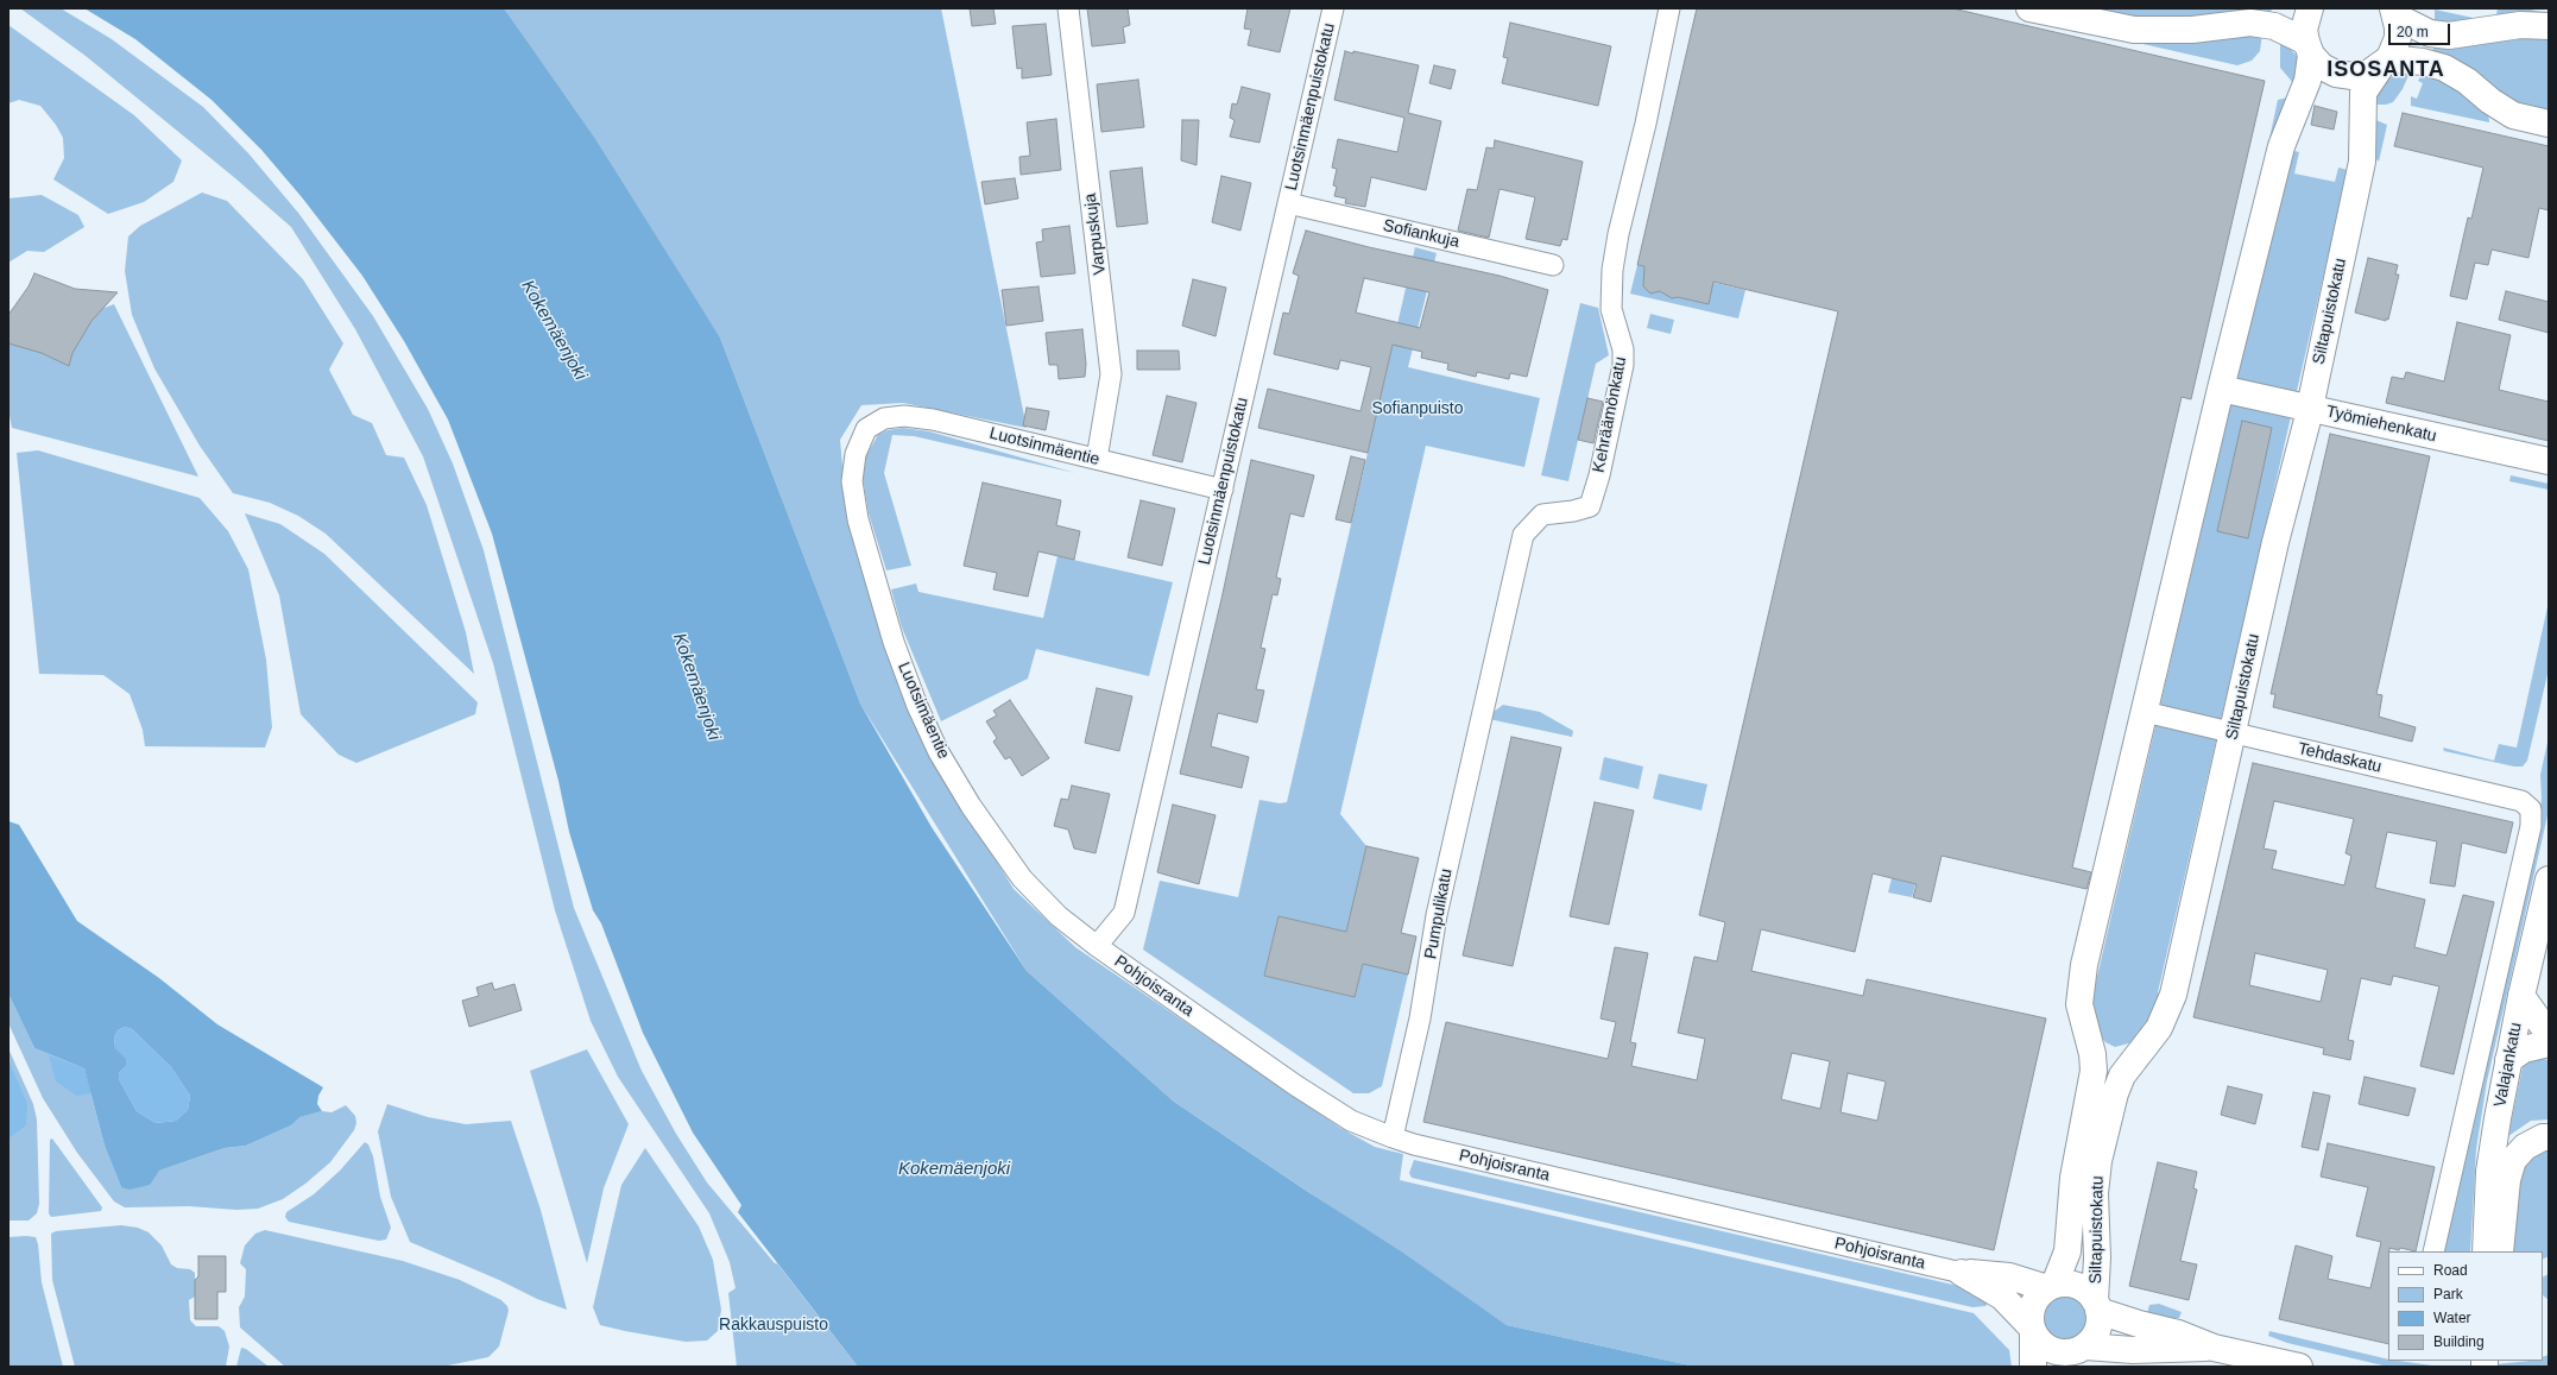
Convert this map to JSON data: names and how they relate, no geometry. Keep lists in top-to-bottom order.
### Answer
{
  "streets": {
    "main road": [
      "Siltapuistokatu",
      "Työmiehenkatu",
      "Pohjoisranta",
      "Valajankatu"
    ],
    "street": [
      "Luotsinmäenpuistokatu",
      "Varpuskuja",
      "Sofiankuja",
      "Kehräämönkatu",
      "Luotsinmäentie",
      "Luotsimäentie",
      "Tehdaskatu",
      "Pumpulikatu"
    ]
  },
  "crossings": [
    ["Luotsinmäenpuistokatu", "Sofiankuja"],
    ["Luotsinmäenpuistokatu", "Luotsinmäentie"],
    ["Luotsinmäenpuistokatu", "Luotsimäentie"],
    ["Luotsinmäenpuistokatu", "Pohjoisranta"],
    ["Varpuskuja", "Luotsinmäentie"],
    ["Siltapuistokatu", "Työmiehenkatu"],
    ["Siltapuistokatu", "Tehdaskatu"],
    ["Siltapuistokatu", "Pohjoisranta"],
    ["Kehräämönkatu", "Pumpulikatu"],
    ["Luotsinmäentie", "Luotsimäentie"],
    ["Luotsimäentie", "Pohjoisranta"],
    ["Pumpulikatu", "Pohjoisranta"]
  ],
  "districts": ["ISOSANTA"],
  "water": ["Kokemäenjoki"],
  "parks": ["Sofianpuisto", "Rakkauspuisto"],
  "legend": [
    "Road",
    "Park",
    "Water",
    "Building"
  ],
  "scale_bar": "20 m"
}
